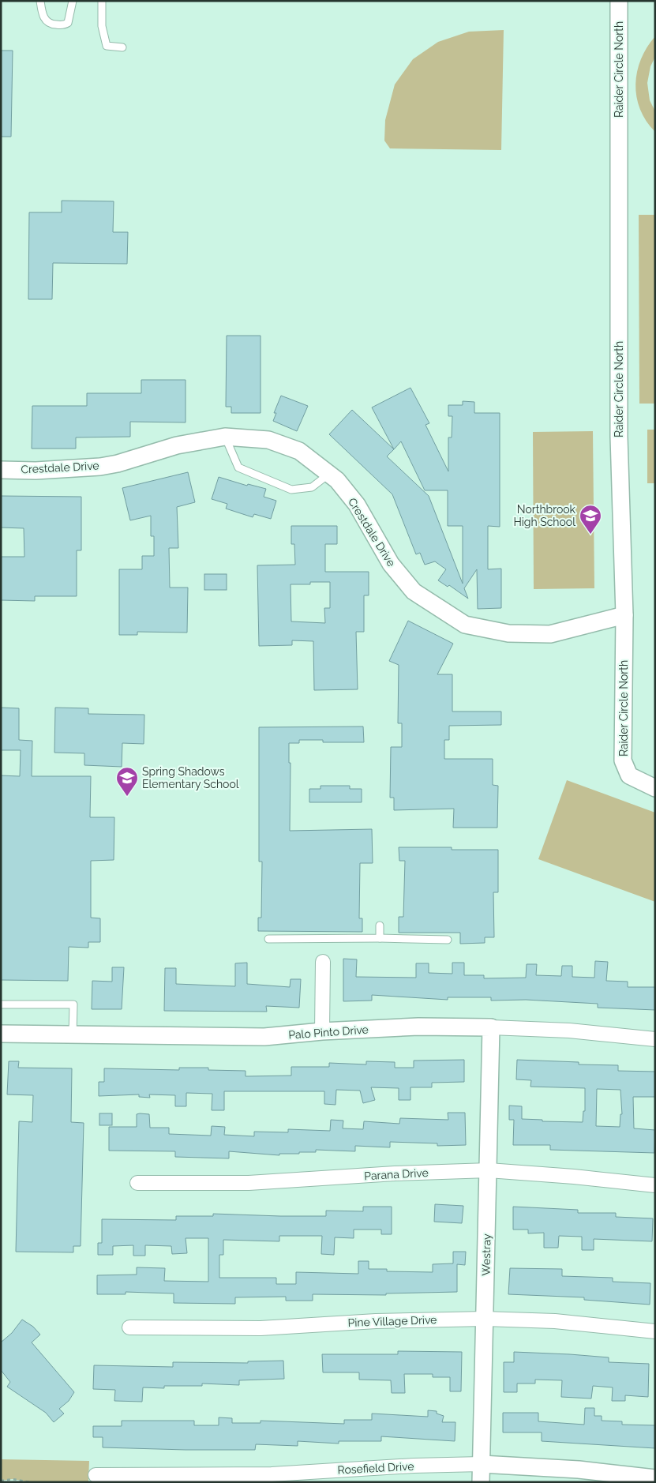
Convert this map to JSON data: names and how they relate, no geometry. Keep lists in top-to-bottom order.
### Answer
{
  "streets": {
    "street": [
      "Raider Circle North",
      "Crestdale Drive",
      "Palo Pinto Drive",
      "Parana Drive",
      "Westray",
      "Pine Village Drive",
      "Rosefield Drive"
    ]
  },
  "crossings": [
    ["Raider Circle North", "Crestdale Drive"],
    ["Palo Pinto Drive", "Westray"],
    ["Parana Drive", "Westray"],
    ["Westray", "Pine Village Drive"],
    ["Westray", "Rosefield Drive"]
  ],
  "places": {
    "school or university": ["Northbrook High School", "Spring Shadows Elementary School"]
  }
}
